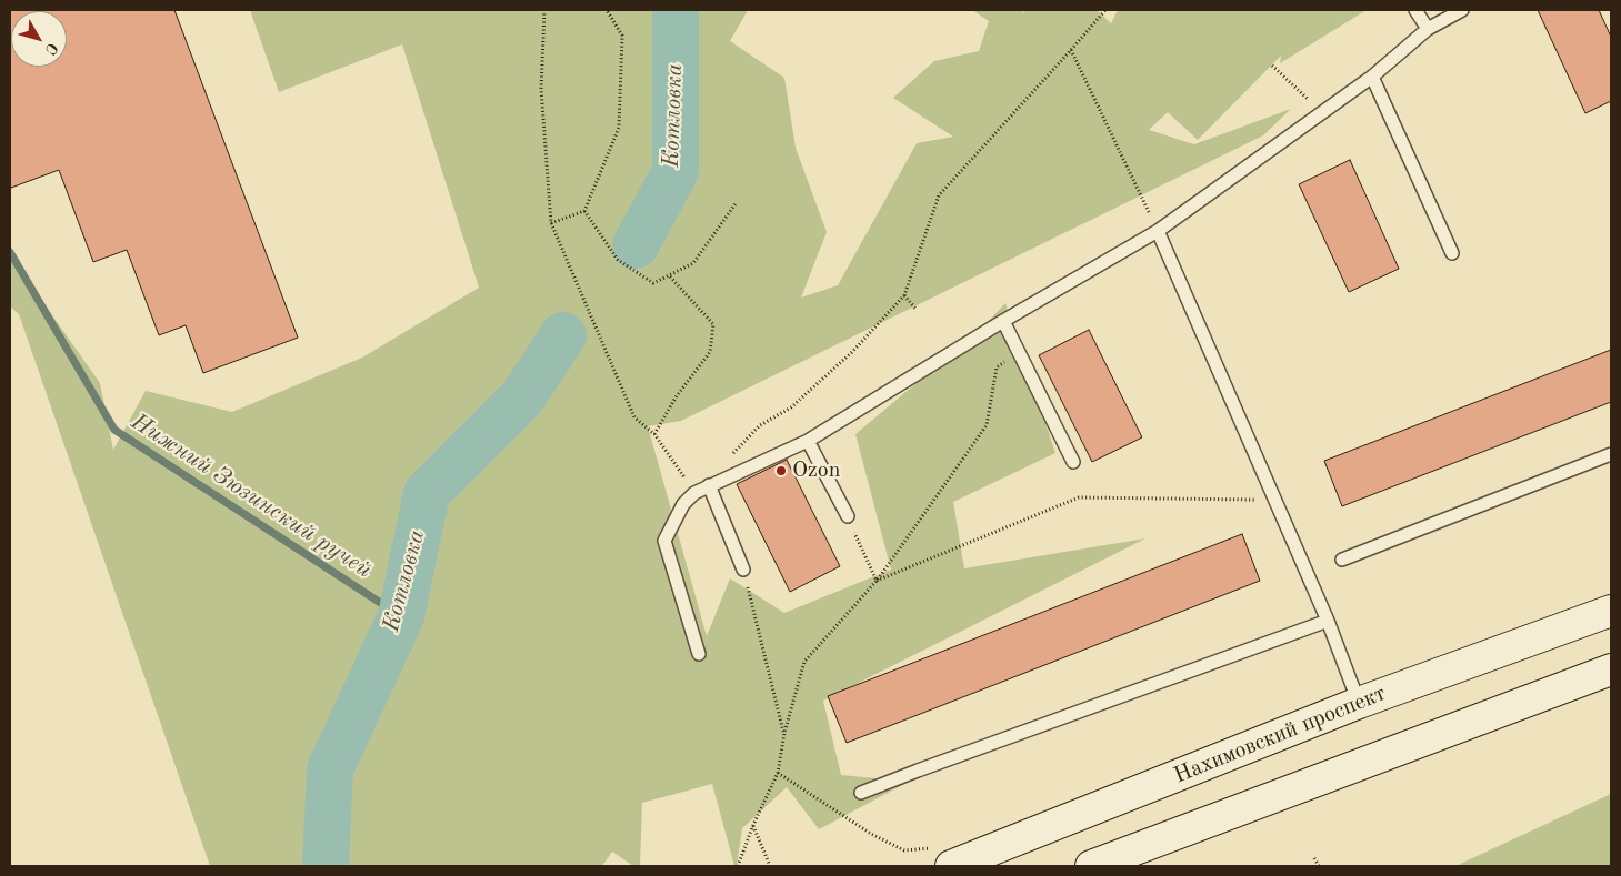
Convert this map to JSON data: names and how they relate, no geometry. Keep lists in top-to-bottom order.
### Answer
{
  "streets": {
    "main road": ["Нахимовский проспект"]
  },
  "water": ["Котловка", "Нижний Зюзинский ручей"],
  "places": ["Ozon"],
  "north": "bottom right"
}
